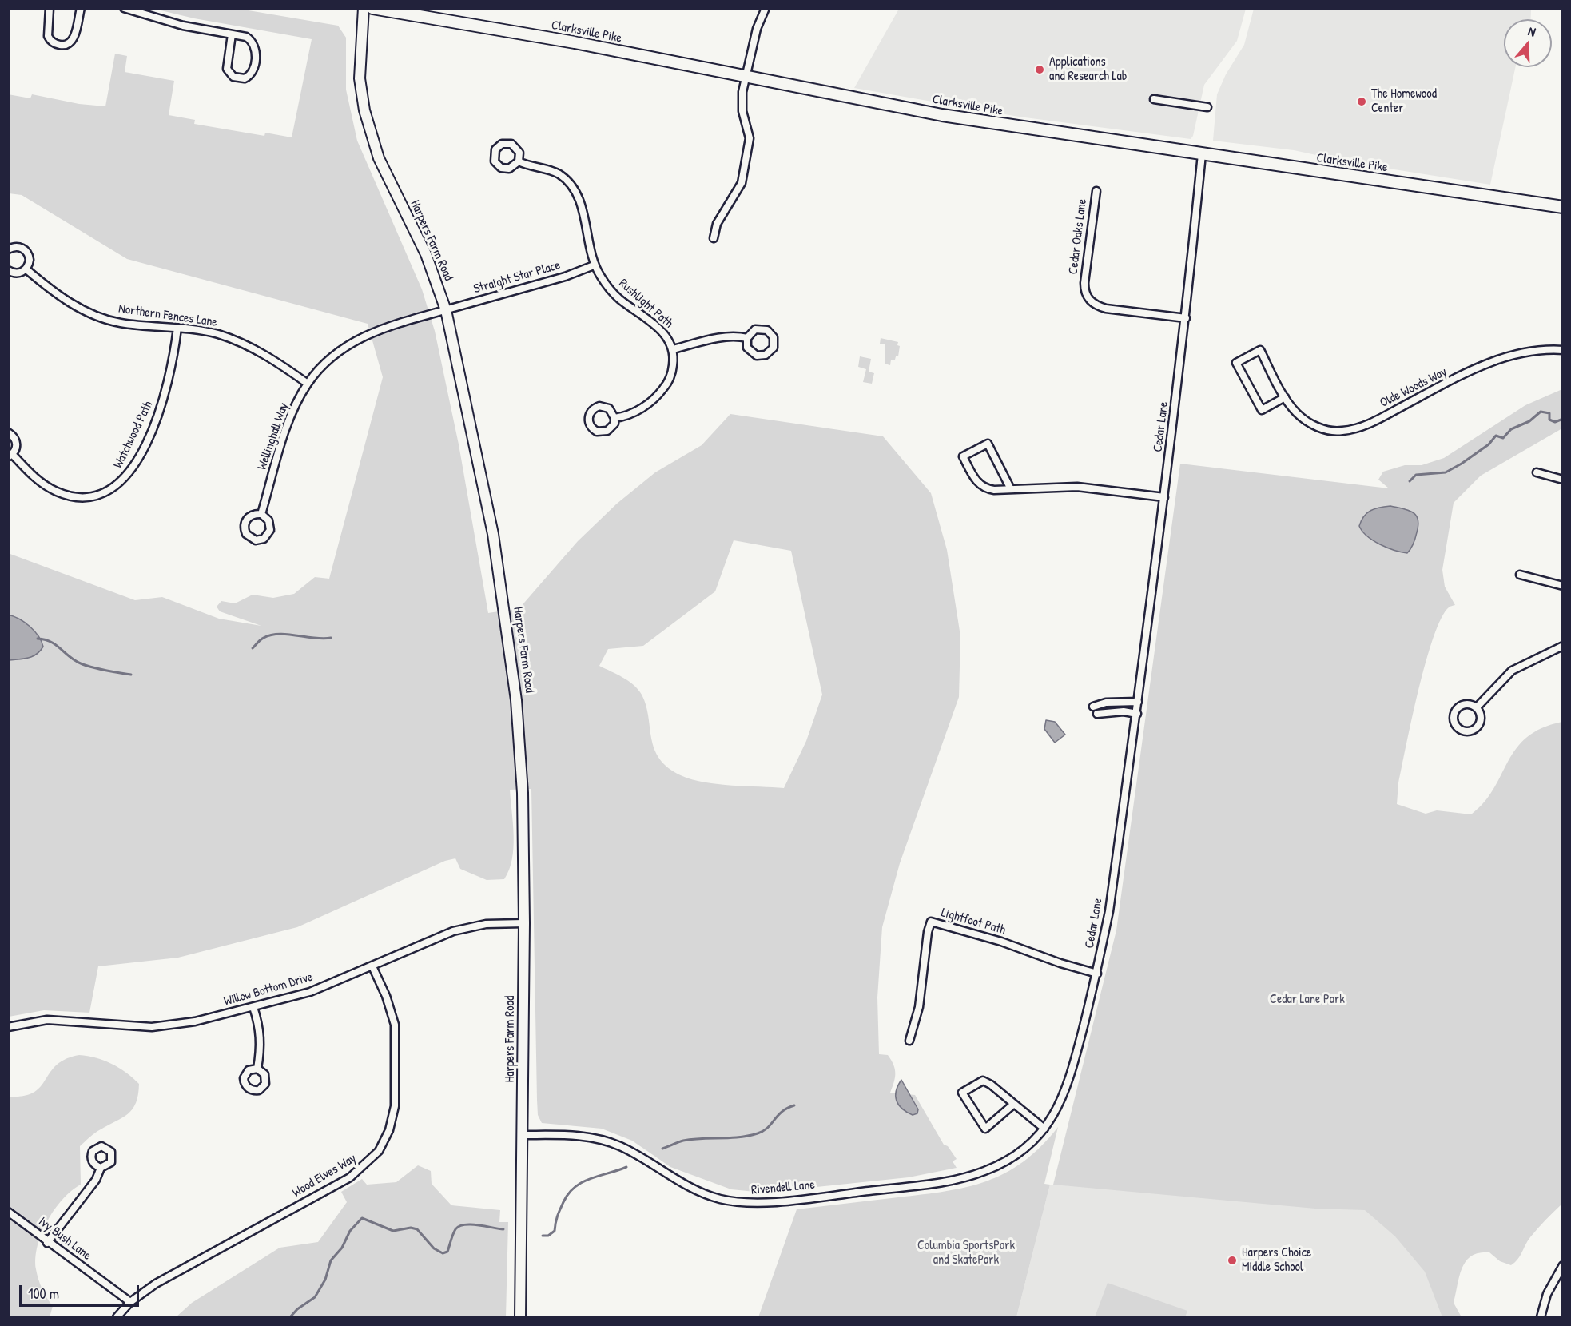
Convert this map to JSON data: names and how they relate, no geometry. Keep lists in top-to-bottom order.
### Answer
{
  "streets": {
    "main road": ["Clarksville Pike", "Harpers Farm Road"],
    "street": [
      "Cedar Oaks Lane",
      "Straight Star Place",
      "Rushlight Path",
      "Northern Fences Lane",
      "Olde Woods Way",
      "Cedar Lane",
      "Watchwood Path",
      "Wellinghall Way",
      "Lightfoot Path",
      "Willow Bottom Drive",
      "Wood Elves Way",
      "Rivendell Lane",
      "Ivy Bush Lane"
    ]
  },
  "crossings": [
    ["Clarksville Pike", "Cedar Lane"],
    ["Cedar Oaks Lane", "Cedar Lane"],
    ["Harpers Farm Road", "Straight Star Place"],
    ["Harpers Farm Road", "Wellinghall Way"],
    ["Harpers Farm Road", "Willow Bottom Drive"],
    ["Harpers Farm Road", "Rivendell Lane"],
    ["Straight Star Place", "Rushlight Path"],
    ["Straight Star Place", "Wellinghall Way"],
    ["Northern Fences Lane", "Watchwood Path"],
    ["Northern Fences Lane", "Wellinghall Way"],
    ["Cedar Lane", "Lightfoot Path"],
    ["Cedar Lane", "Rivendell Lane"],
    ["Willow Bottom Drive", "Wood Elves Way"],
    ["Wood Elves Way", "Ivy Bush Lane"]
  ],
  "parks": ["Cedar Lane Park", "Columbia SportsPark and SkatePark"],
  "places": ["Applications and Research Lab", "The Homewood Center", "Harpers Choice Middle School"],
  "scale_bar": "100 m",
  "north": "top"
}
